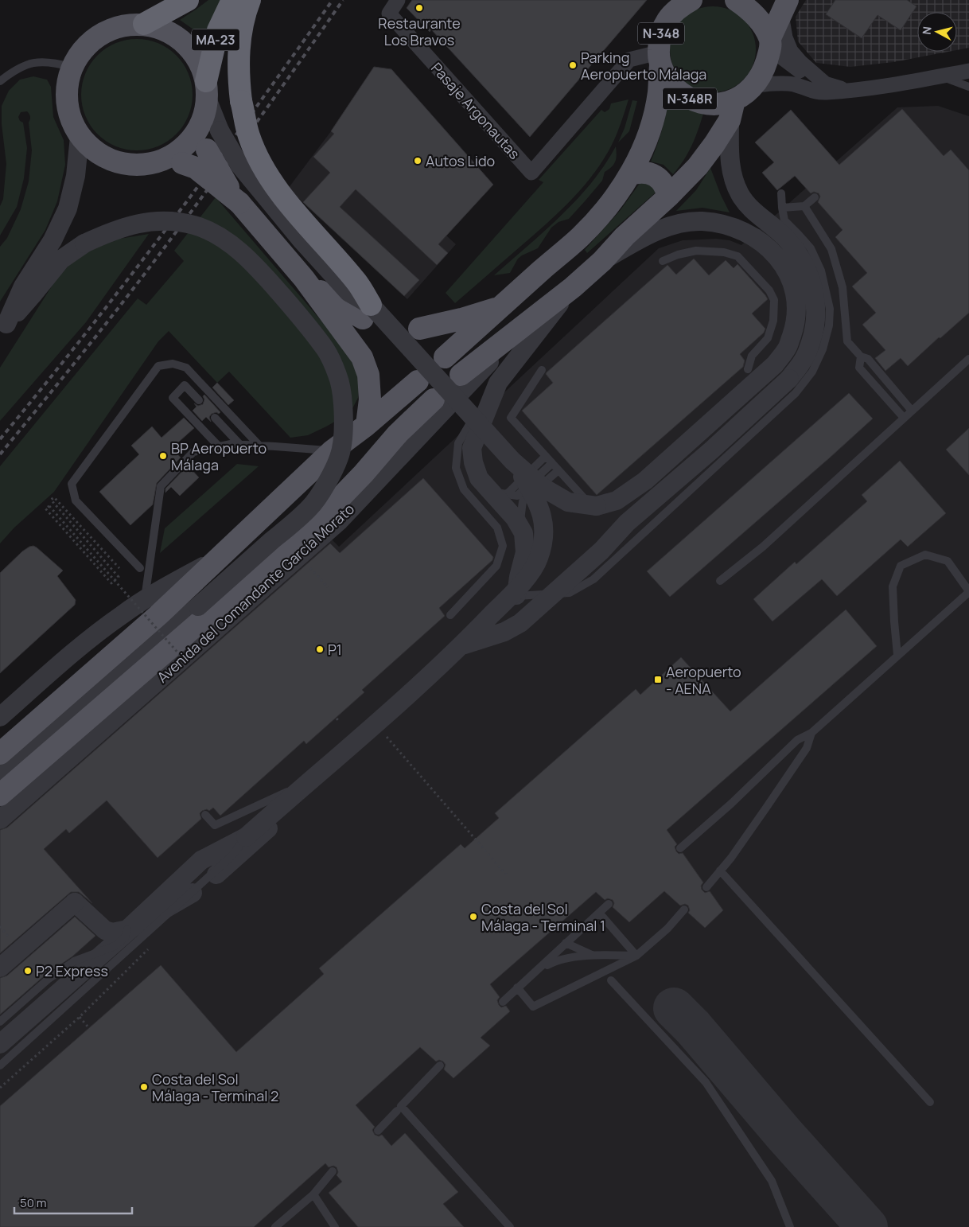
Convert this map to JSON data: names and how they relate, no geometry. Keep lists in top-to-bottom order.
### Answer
{
  "streets": {
    "highway": ["MA-23"],
    "main road": ["N-348", "N-348R", "Avenida del Comandante García Morato"],
    "street": ["Pasaje Argonautas"]
  },
  "crossings": [
    ["N-348", "N-348R"],
    ["N-348", "Pasaje Argonautas"],
    ["N-348R", "Pasaje Argonautas"],
    ["N-348R", "Avenida del Comandante García Morato"]
  ],
  "places": {
    "other": [
      "Restaurante Los Bravos",
      "Parking Aeropuerto Málaga",
      "Autos Lido",
      "BP Aeropuerto Málaga",
      "P1",
      "Costa del Sol Málaga - Terminal 1",
      "P2 Express",
      "Costa del Sol Málaga - Terminal 2"
    ],
    "transit": ["Aeropuerto - AENA"]
  },
  "scale_bar": "50 m",
  "north": "left"
}
